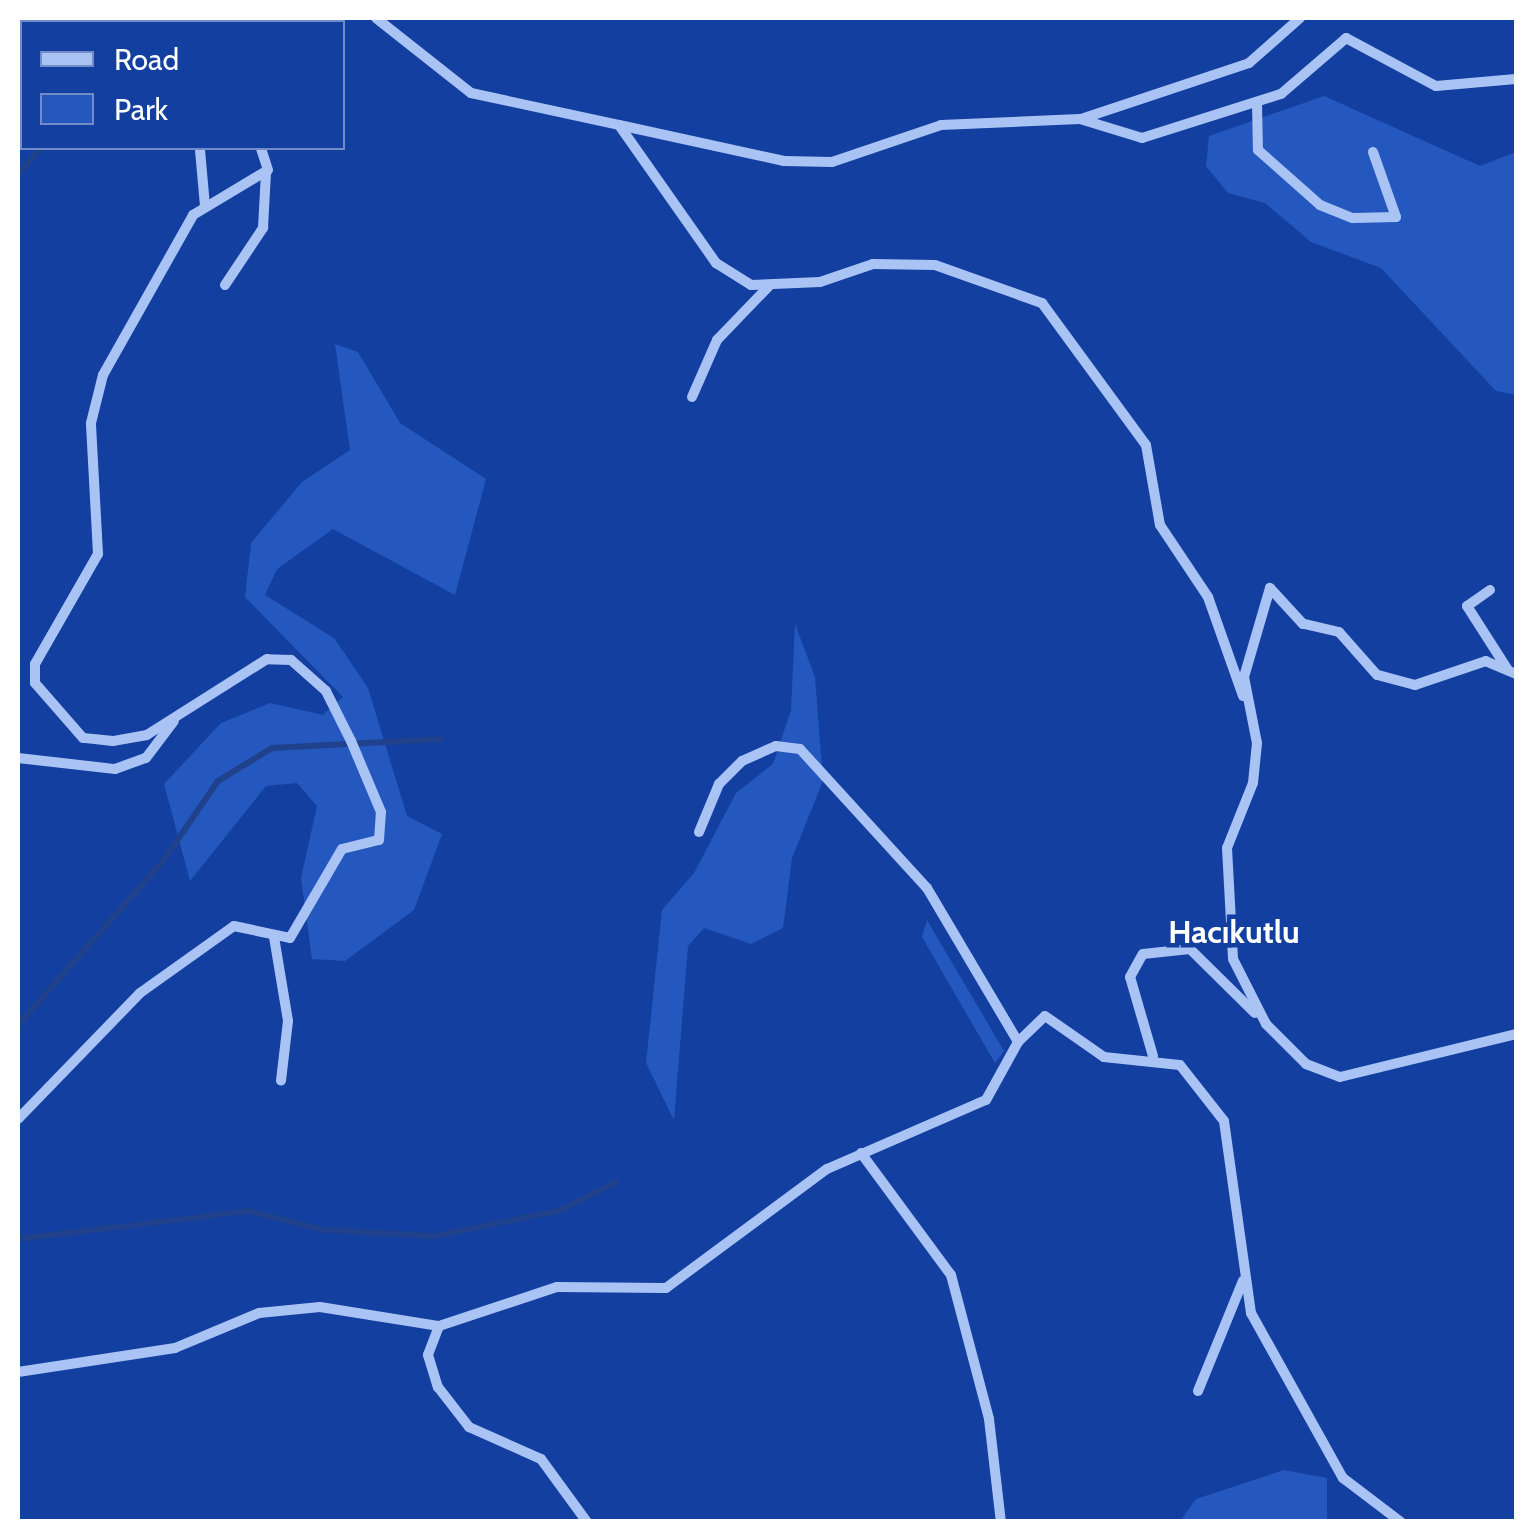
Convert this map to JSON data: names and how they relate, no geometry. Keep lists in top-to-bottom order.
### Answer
{
  "districts": ["Hacıkutlu"],
  "legend": ["Road", "Park"]
}
